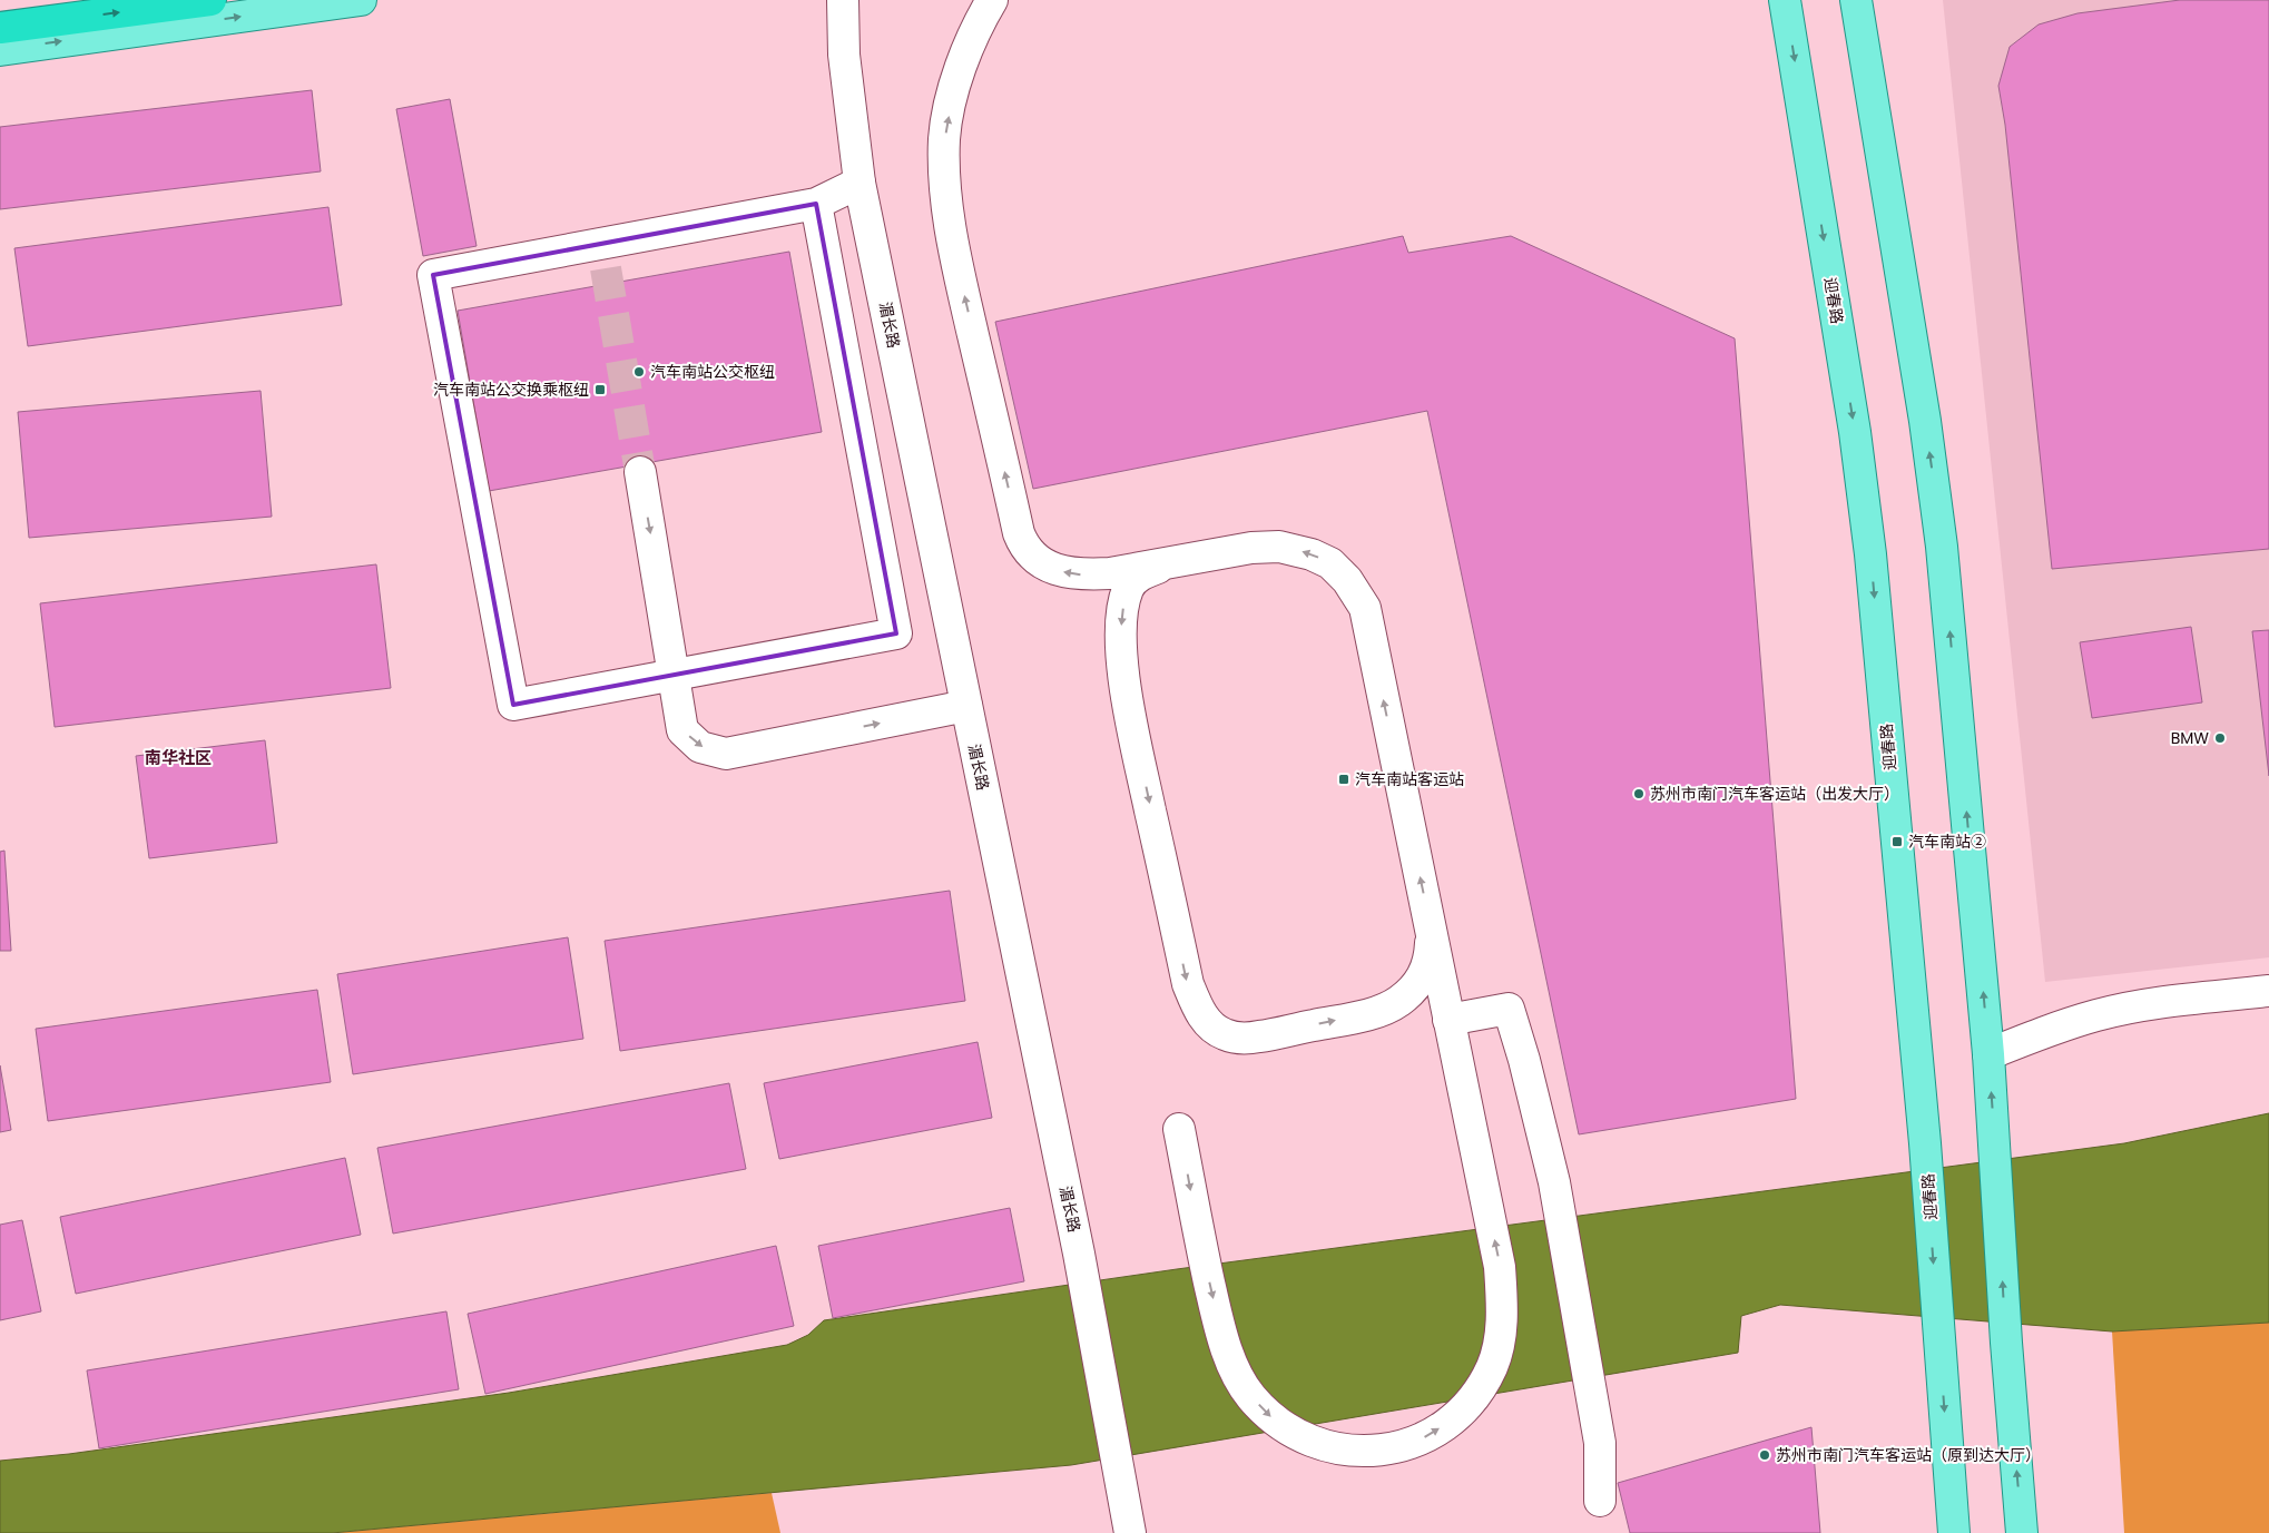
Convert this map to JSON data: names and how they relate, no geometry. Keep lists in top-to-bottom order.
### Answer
{
  "streets": {
    "main road": ["迎春路"],
    "street": ["湄长路"]
  },
  "districts": ["南华社区"],
  "places": {
    "other": [
      "汽车南站公交枢纽",
      "BMW",
      "苏州市南门汽车客运站（出发大厅）",
      "苏州市南门汽车客运站（原到达大厅）"
    ],
    "transit": ["汽车南站公交换乘枢纽", "汽车南站客运站", "汽车南站②"]
  }
}
